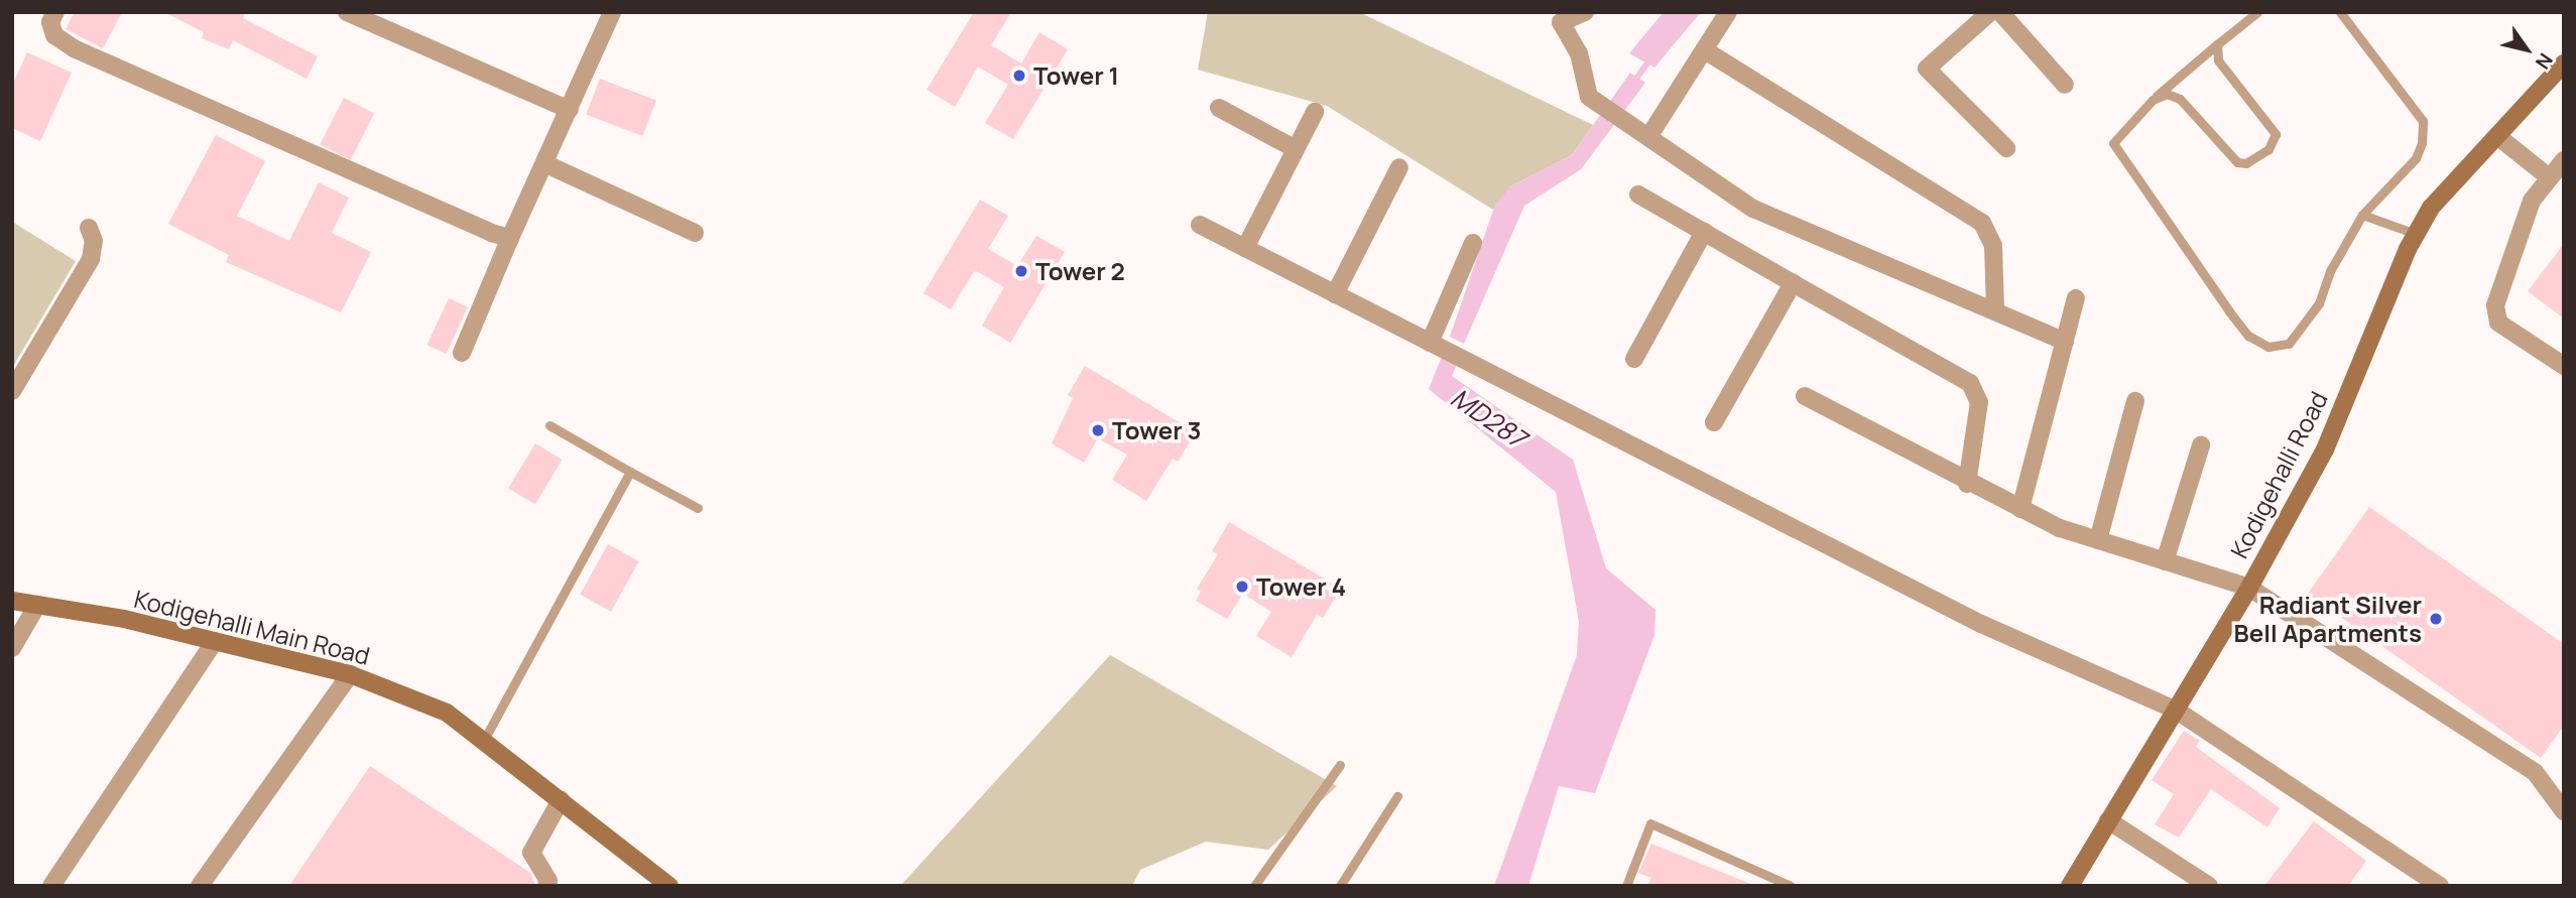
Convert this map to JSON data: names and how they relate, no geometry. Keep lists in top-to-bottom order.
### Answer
{
  "streets": {
    "street": ["Kodigehalli Road", "Kodigehalli Main Road"]
  },
  "water": ["MD287"],
  "places": [
    "Tower 1",
    "Tower 2",
    "Tower 3",
    "Tower 4",
    "Radiant Silver Bell Apartments"
  ],
  "north": "bottom right"
}
